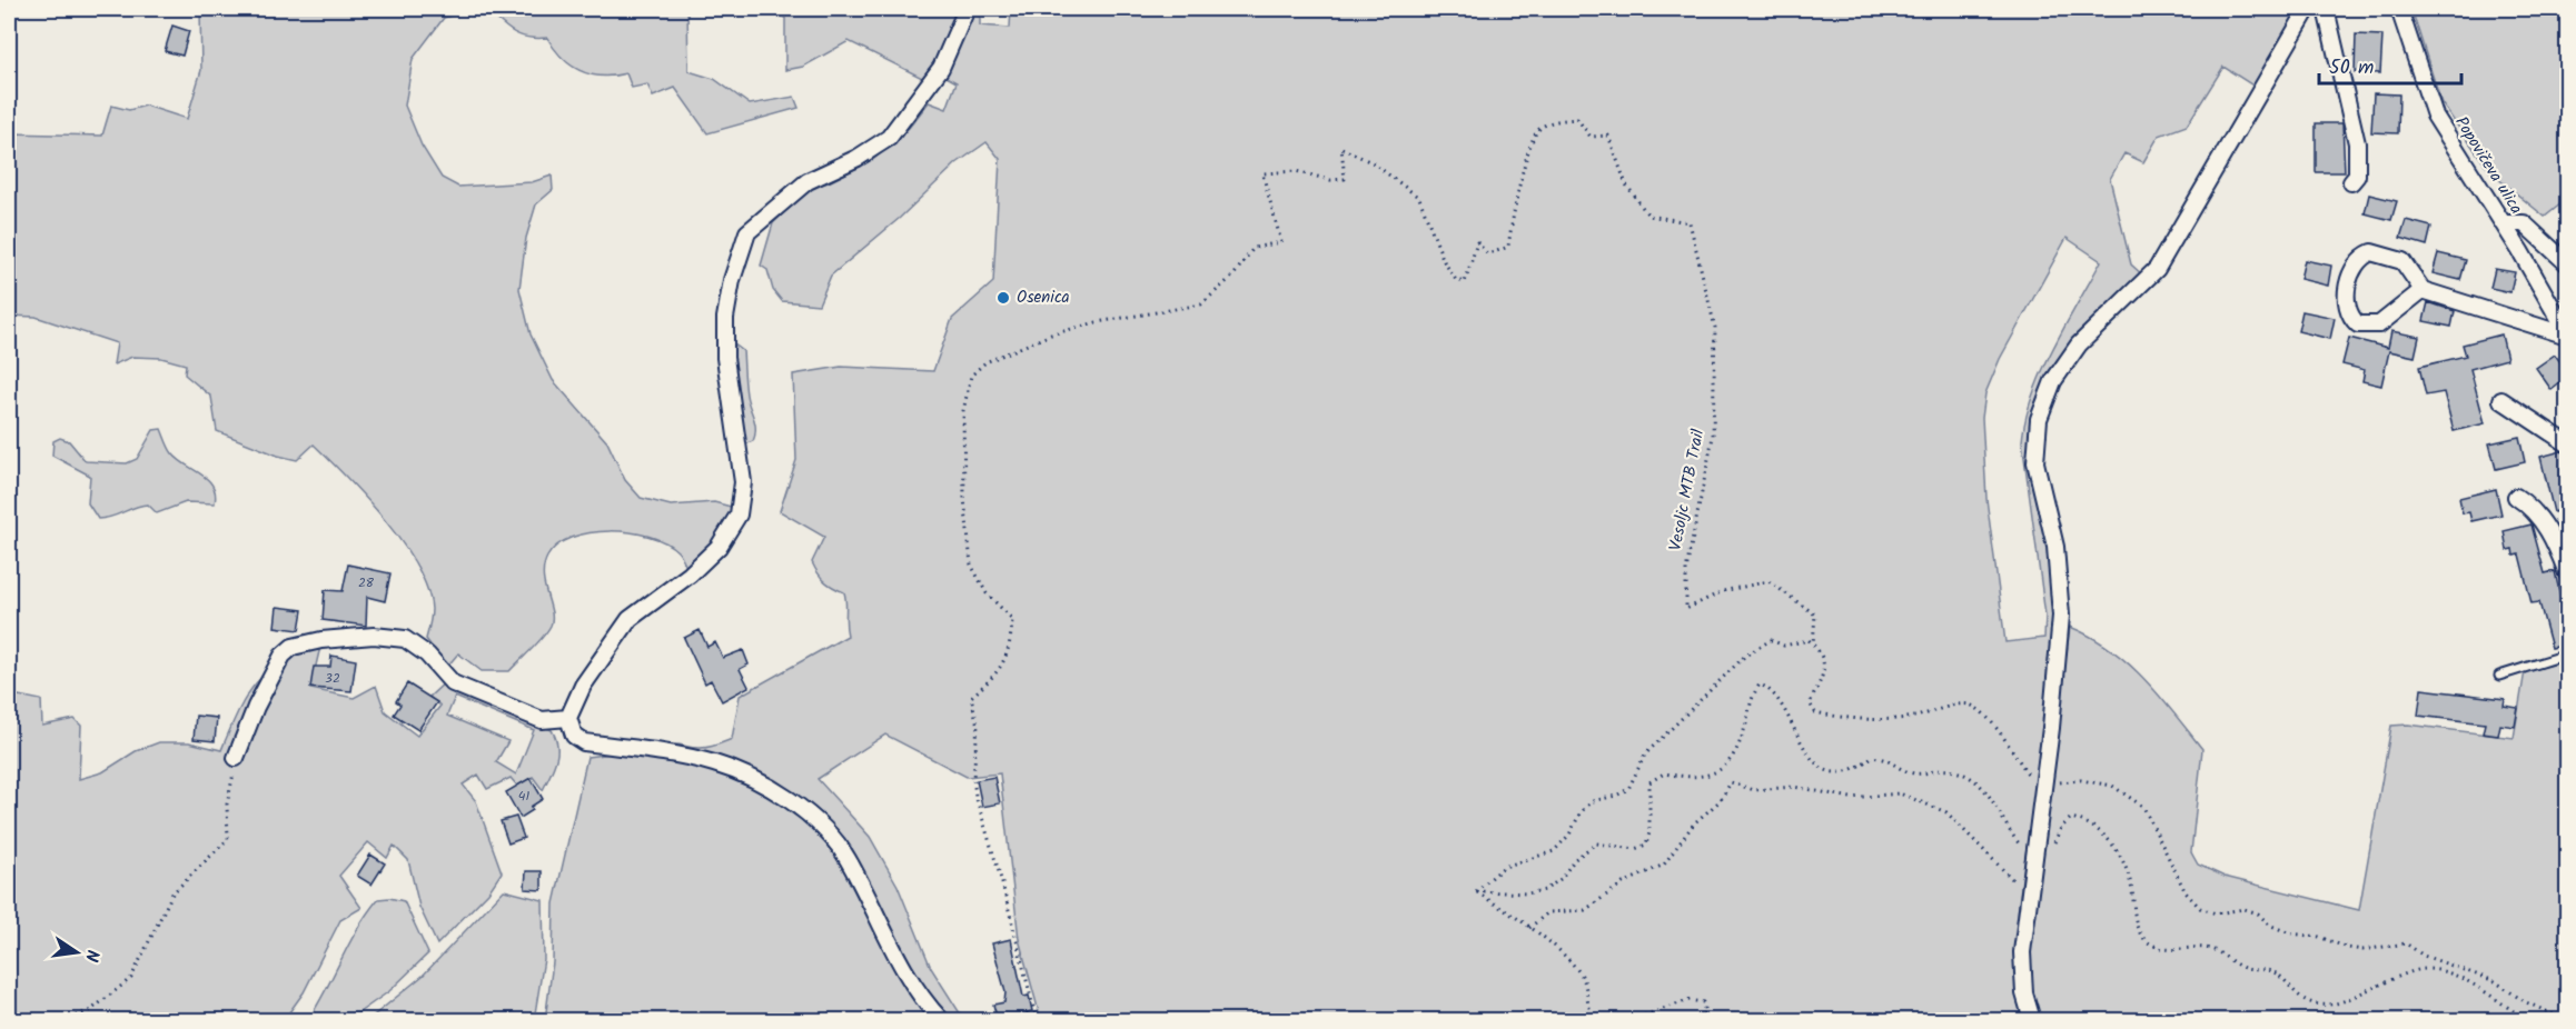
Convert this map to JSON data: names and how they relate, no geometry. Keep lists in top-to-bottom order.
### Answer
{
  "streets": {
    "street": ["Popovičeva ulica"],
    "path": ["Vesoljc MTB Trail"]
  },
  "places": ["Osenica"],
  "house_numbers": ["28", "32", "41"],
  "scale_bar": "50 m",
  "north": "right"
}
